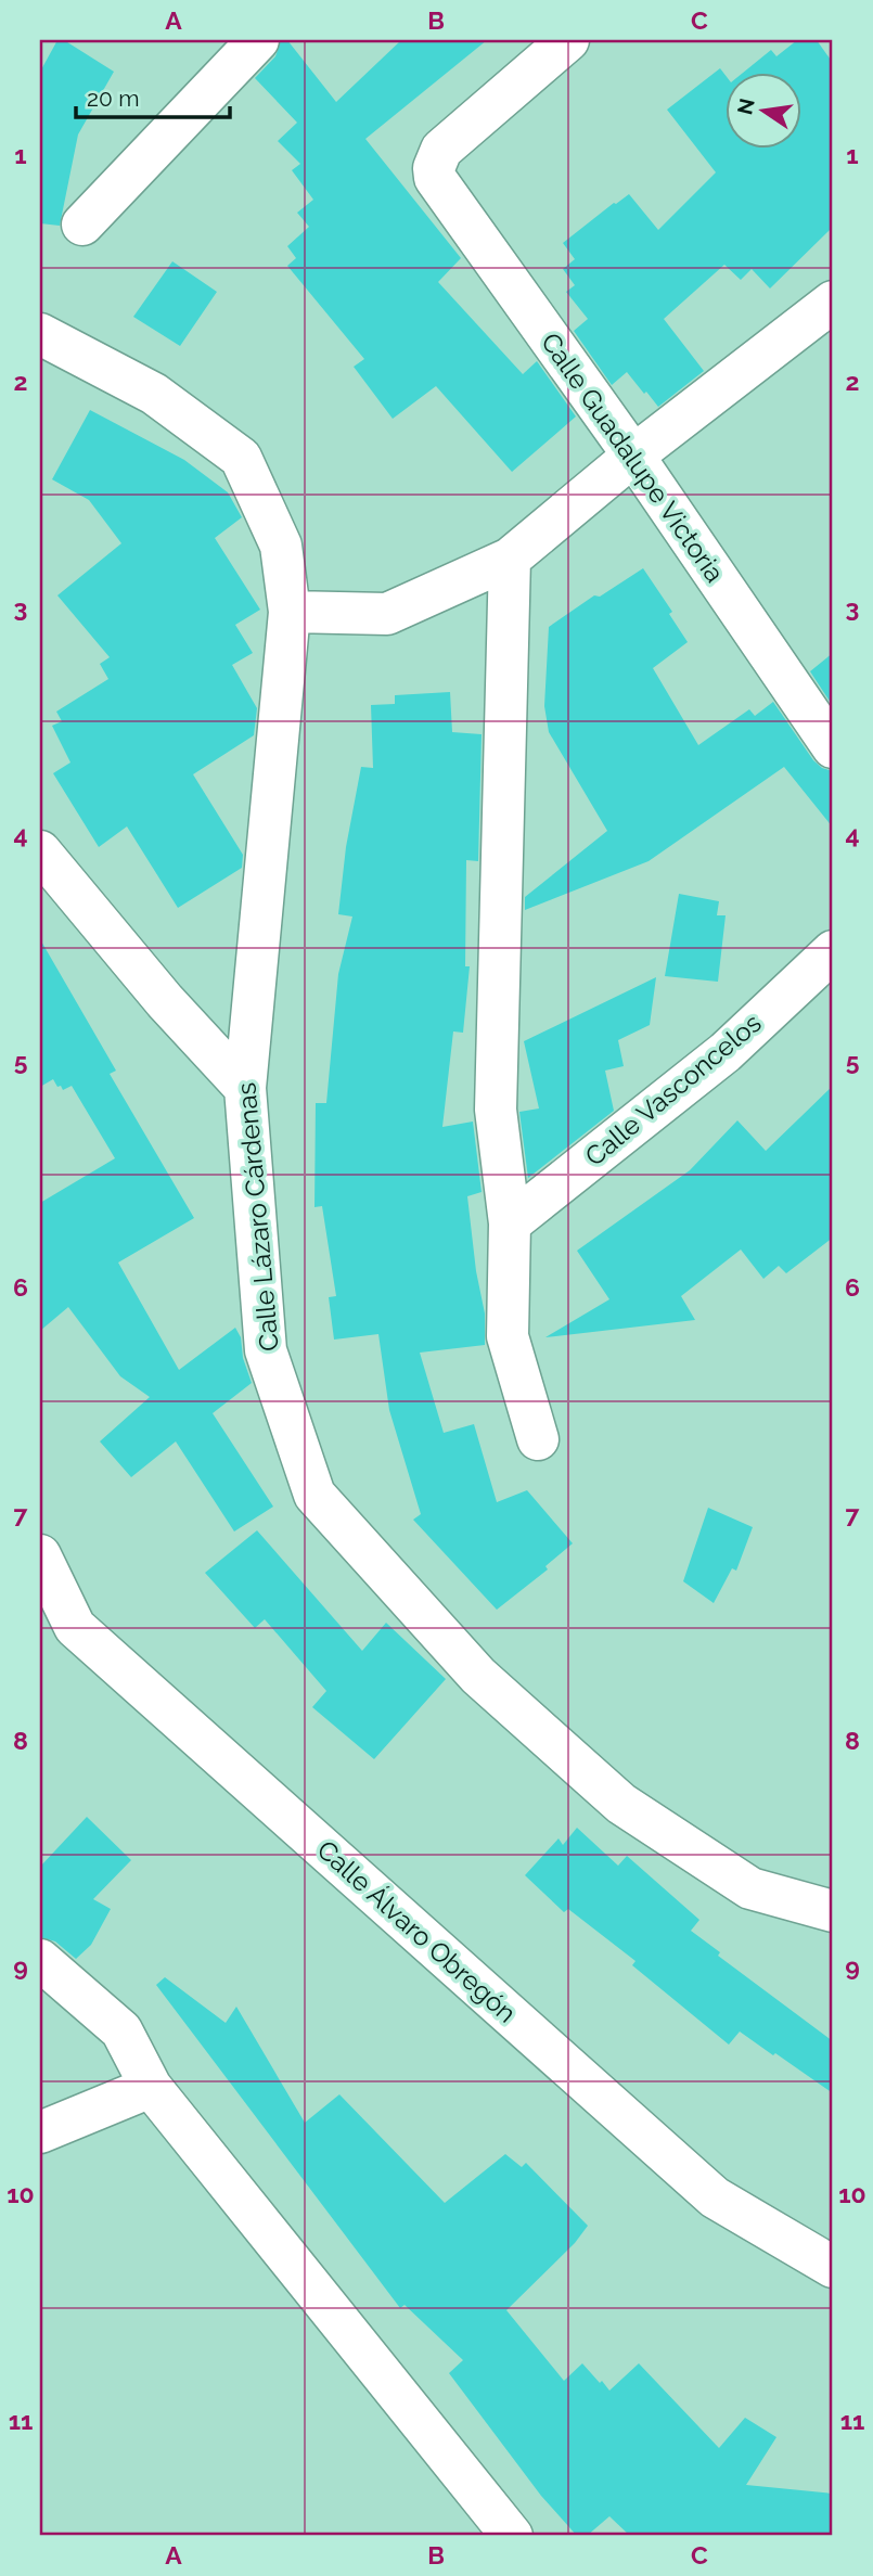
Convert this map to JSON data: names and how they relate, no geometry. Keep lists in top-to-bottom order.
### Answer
{
  "streets": {
    "street": [
      "Calle Guadalupe Victoria",
      "Calle Vasconcelos",
      "Calle Lázaro Cárdenas",
      "Calle Álvaro Obregón"
    ]
  },
  "scale_bar": "20 m",
  "north": "left",
  "grid": {
    "columns": ["A", "B", "C"],
    "rows": [
      "1",
      "2",
      "3",
      "4",
      "5",
      "6",
      "7",
      "8",
      "9",
      "10",
      "11"
    ]
  }
}
